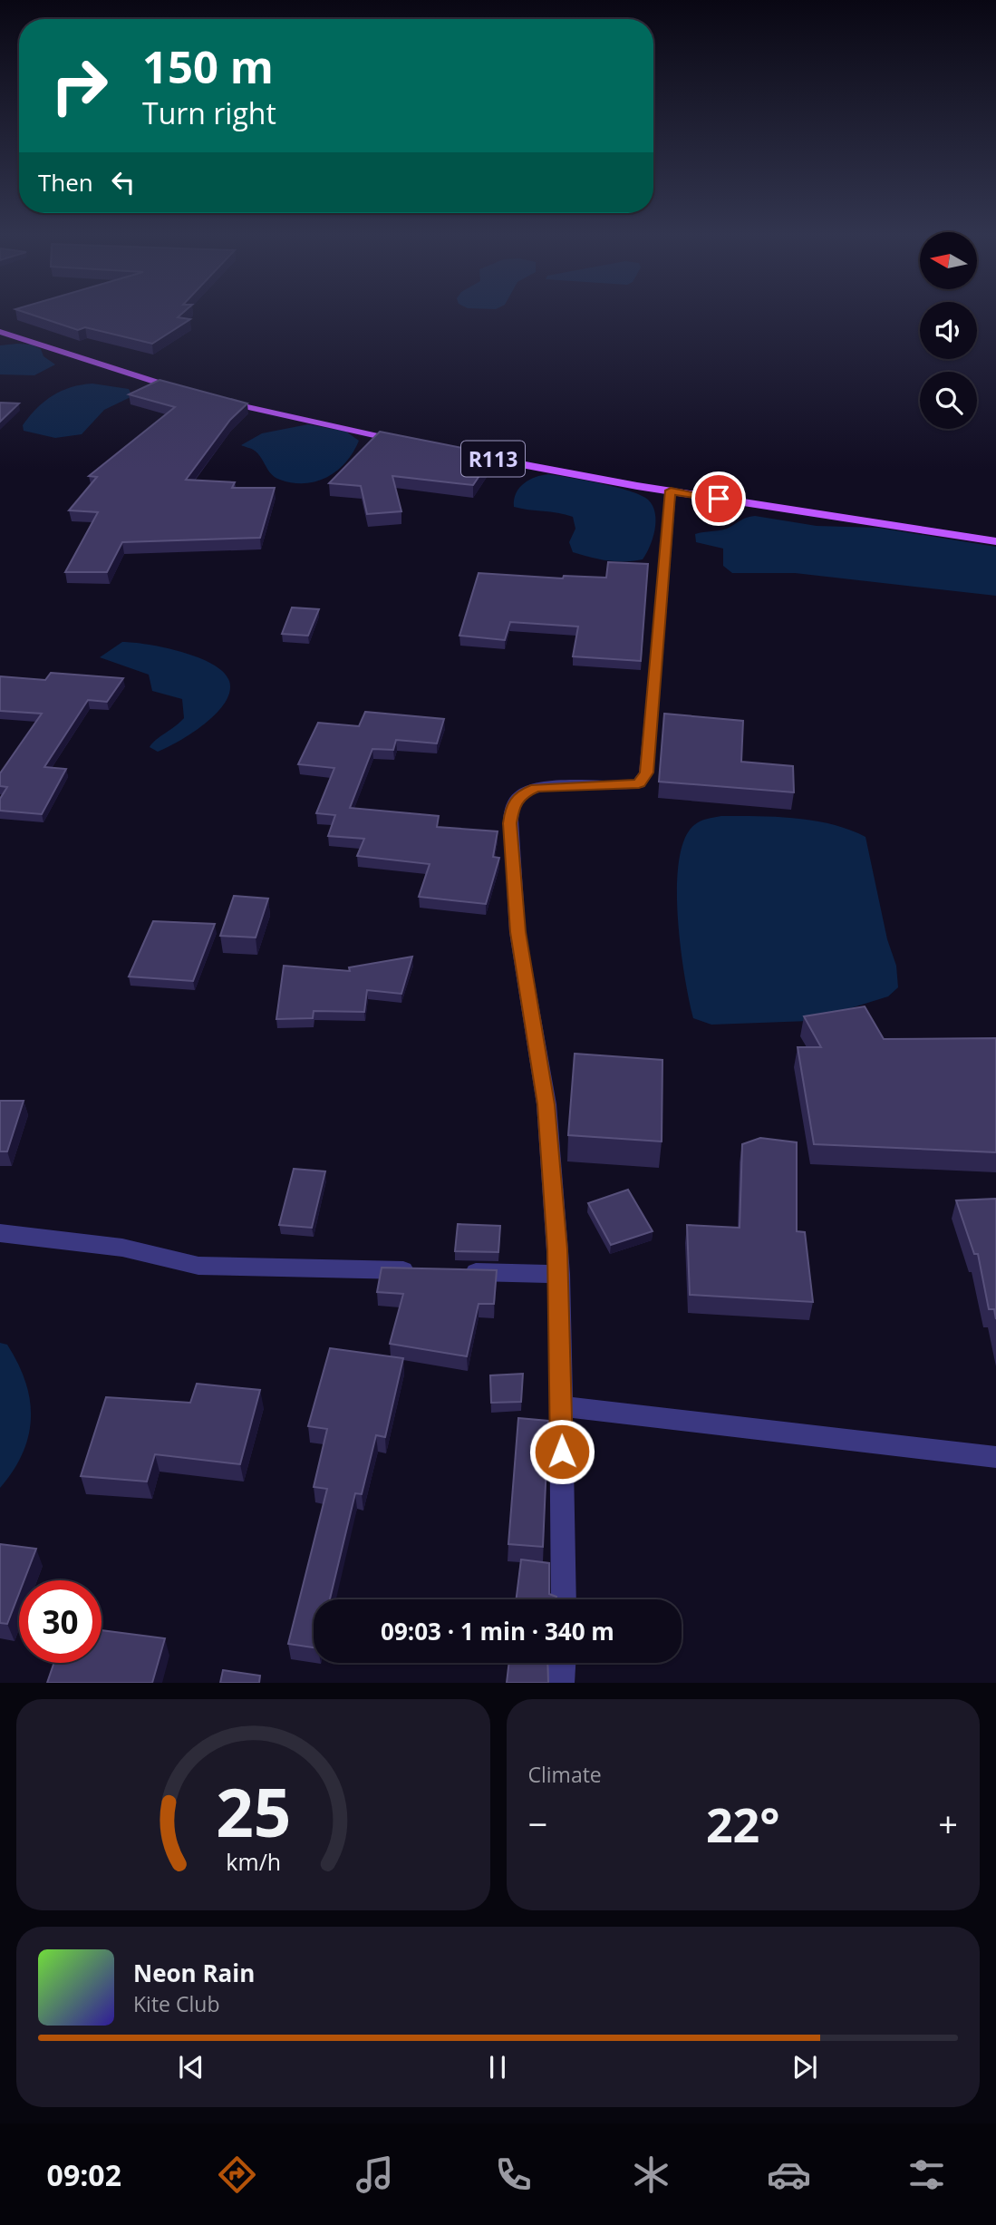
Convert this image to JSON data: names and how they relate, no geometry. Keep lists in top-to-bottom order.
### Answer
{
  "streets": {
    "main road": ["R113"]
  },
  "north": "left",
  "page": {
    "turn": ["150 m", "Turn right"],
    "then": "Then",
    "limit": "30",
    "trip": "09:03 · 1 min · 340 m",
    "tile": "Climate",
    "heat": ["−", "22°", "+"],
    "song": ["Neon Rain", "Kite Club"],
    "tabs": "09:02",
    "gauge": ["25", "km/h"]
  }
}
